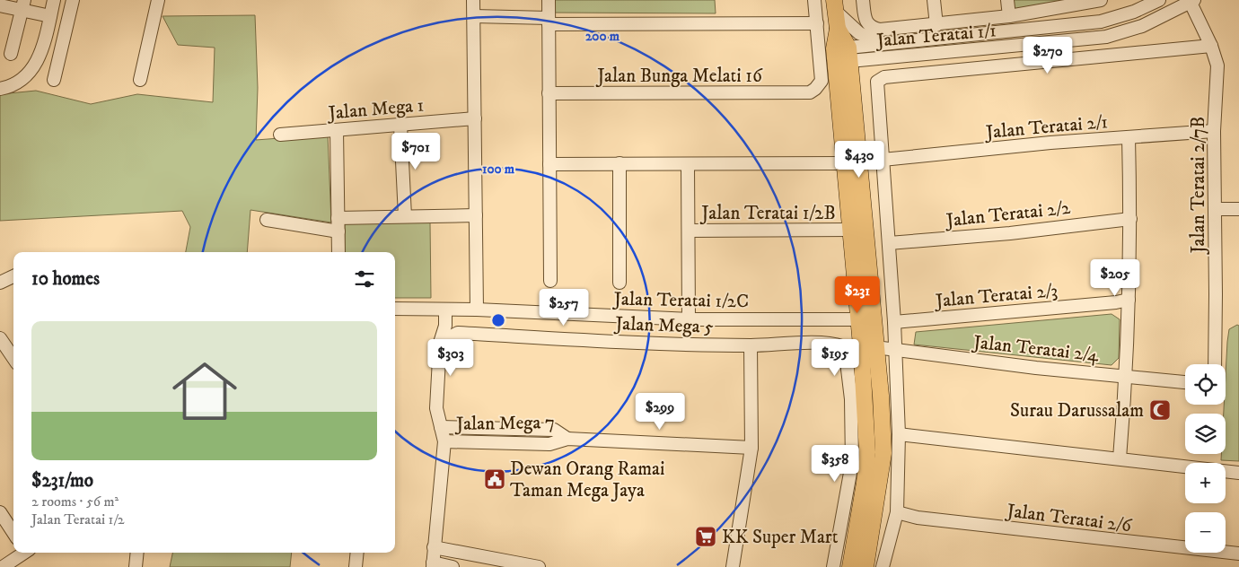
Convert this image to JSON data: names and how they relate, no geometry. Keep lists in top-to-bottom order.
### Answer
{
  "streets": {
    "street": [
      "Jalan Teratai 1/1",
      "Jalan Bunga Melati 16",
      "Jalan Mega 1",
      "Jalan Teratai 2/1",
      "Jalan Teratai 2/7B",
      "Jalan Teratai 1/2B",
      "Jalan Teratai 2/2",
      "Jalan Teratai 2/3",
      "Jalan Teratai 1/2C",
      "Jalan Mega 5",
      "Jalan Teratai 2/4",
      "Jalan Mega 7",
      "Jalan Teratai 2/6"
    ]
  },
  "crossings": [
    ["Jalan Teratai 1/1", "Jalan Teratai 2/1"],
    ["Jalan Teratai 1/1", "Jalan Teratai 2/7B"],
    ["Jalan Teratai 2/1", "Jalan Teratai 2/7B"],
    ["Jalan Mega 5", "Jalan Mega 7"]
  ],
  "places": {
    "mosque": ["Surau Darussalam"],
    "public building": ["Dewan Orang Ramai Taman Mega Jaya"],
    "supermarket": ["KK Super Mart"]
  },
  "page": {
    "price": [
      "$270",
      "$701",
      "$430",
      "$205",
      "$231",
      "$257",
      "$303",
      "$195",
      "$299",
      "$358"
    ],
    "heading": "10 homes",
    "list": [
      {
        "name": "$231/mo",
        "note": "2 rooms · 56 m² · Jalan Teratai 1/2"
      }
    ],
    "map_buttons": ["+", "−"]
  },
  "rings": ["200 m", "100 m"]
}
